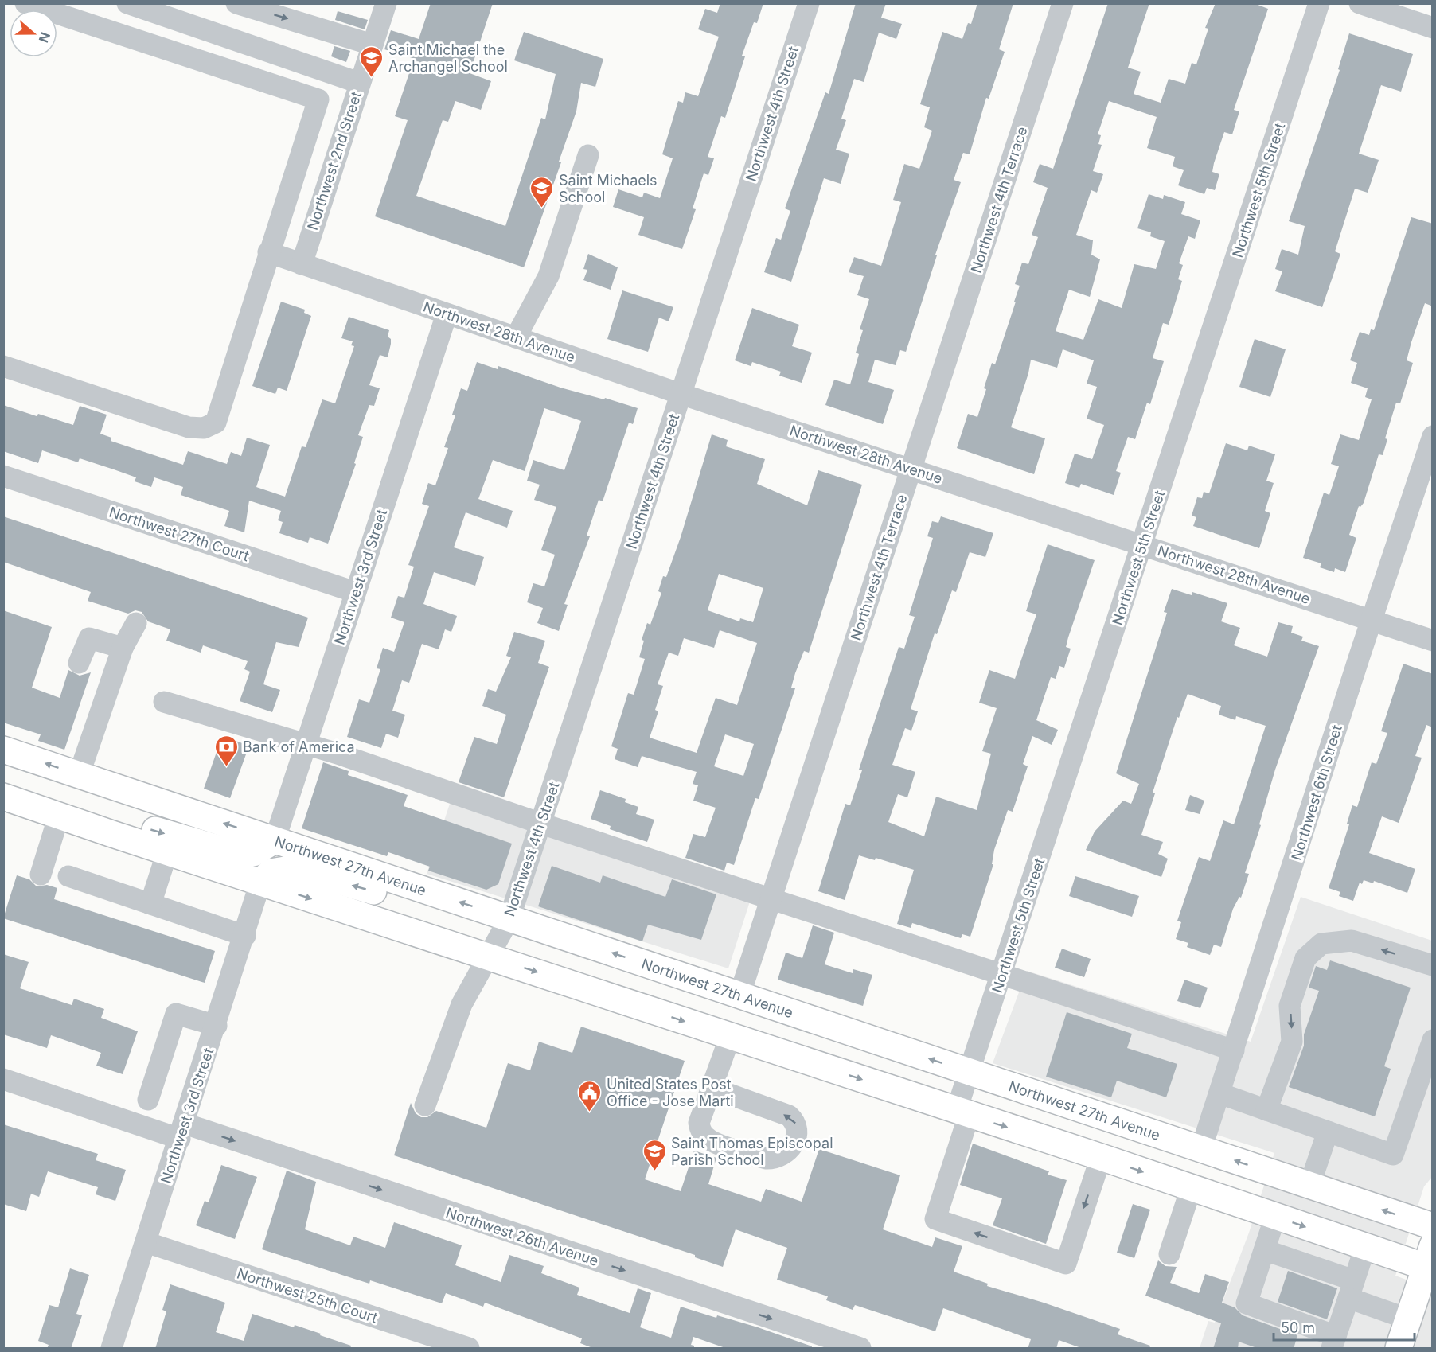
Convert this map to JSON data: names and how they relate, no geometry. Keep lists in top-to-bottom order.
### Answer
{
  "streets": {
    "main road": ["Northwest 27th Avenue"],
    "street": [
      "Northwest 4th Street",
      "Northwest 2nd Street",
      "Northwest 5th Street",
      "Northwest 4th Terrace",
      "Northwest 28th Avenue",
      "Northwest 27th Court",
      "Northwest 3rd Street",
      "Northwest 6th Street",
      "Northwest 26th Avenue",
      "Northwest 25th Court"
    ]
  },
  "crossings": [
    ["Northwest 4th Street", "Northwest 28th Avenue"],
    ["Northwest 4th Street", "Northwest 27th Avenue"],
    ["Northwest 2nd Street", "Northwest 28th Avenue"],
    ["Northwest 5th Street", "Northwest 28th Avenue"],
    ["Northwest 5th Street", "Northwest 27th Avenue"],
    ["Northwest 4th Terrace", "Northwest 28th Avenue"],
    ["Northwest 4th Terrace", "Northwest 27th Avenue"],
    ["Northwest 28th Avenue", "Northwest 3rd Street"],
    ["Northwest 28th Avenue", "Northwest 6th Street"],
    ["Northwest 27th Court", "Northwest 3rd Street"],
    ["Northwest 3rd Street", "Northwest 27th Avenue"],
    ["Northwest 3rd Street", "Northwest 26th Avenue"],
    ["Northwest 3rd Street", "Northwest 25th Court"],
    ["Northwest 6th Street", "Northwest 27th Avenue"]
  ],
  "one_way": ["Northwest 26th Avenue"],
  "places": {
    "school or university": ["Saint Michael the Archangel School", "Saint Michaels School", "Saint Thomas Episcopal Parish School"],
    "bank": ["Bank of America"],
    "public building": ["United States Post Office - Jose Marti"]
  },
  "scale_bar": "50 m",
  "north": "right"
}
